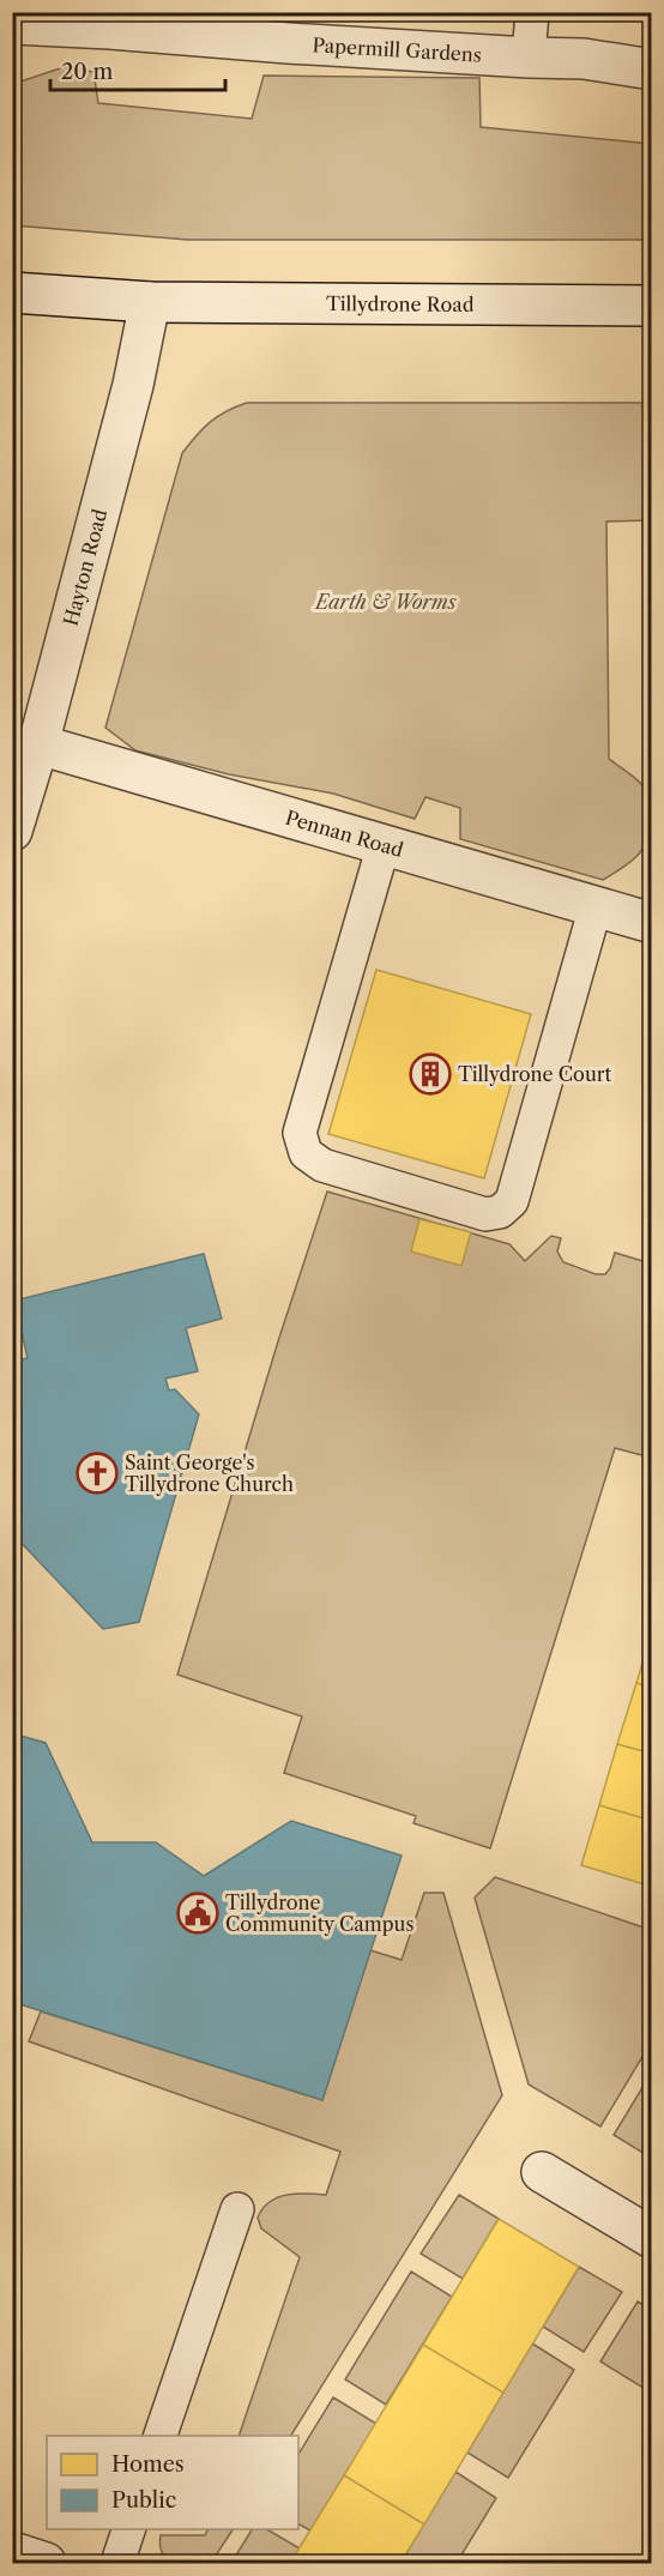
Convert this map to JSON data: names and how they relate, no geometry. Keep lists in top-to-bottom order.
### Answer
{
  "streets": {
    "street": [
      "Papermill Gardens",
      "Tillydrone Road",
      "Hayton Road",
      "Pennan Road"
    ]
  },
  "crossings": [
    ["Tillydrone Road", "Hayton Road"],
    ["Hayton Road", "Pennan Road"]
  ],
  "parks": ["Earth & Worms"],
  "places": {
    "building": ["Tillydrone Court"],
    "church": ["Saint George's Tillydrone Church"],
    "public building": ["Tillydrone Community Campus"]
  },
  "legend": ["Homes", "Public"],
  "scale_bar": "20 m"
}
